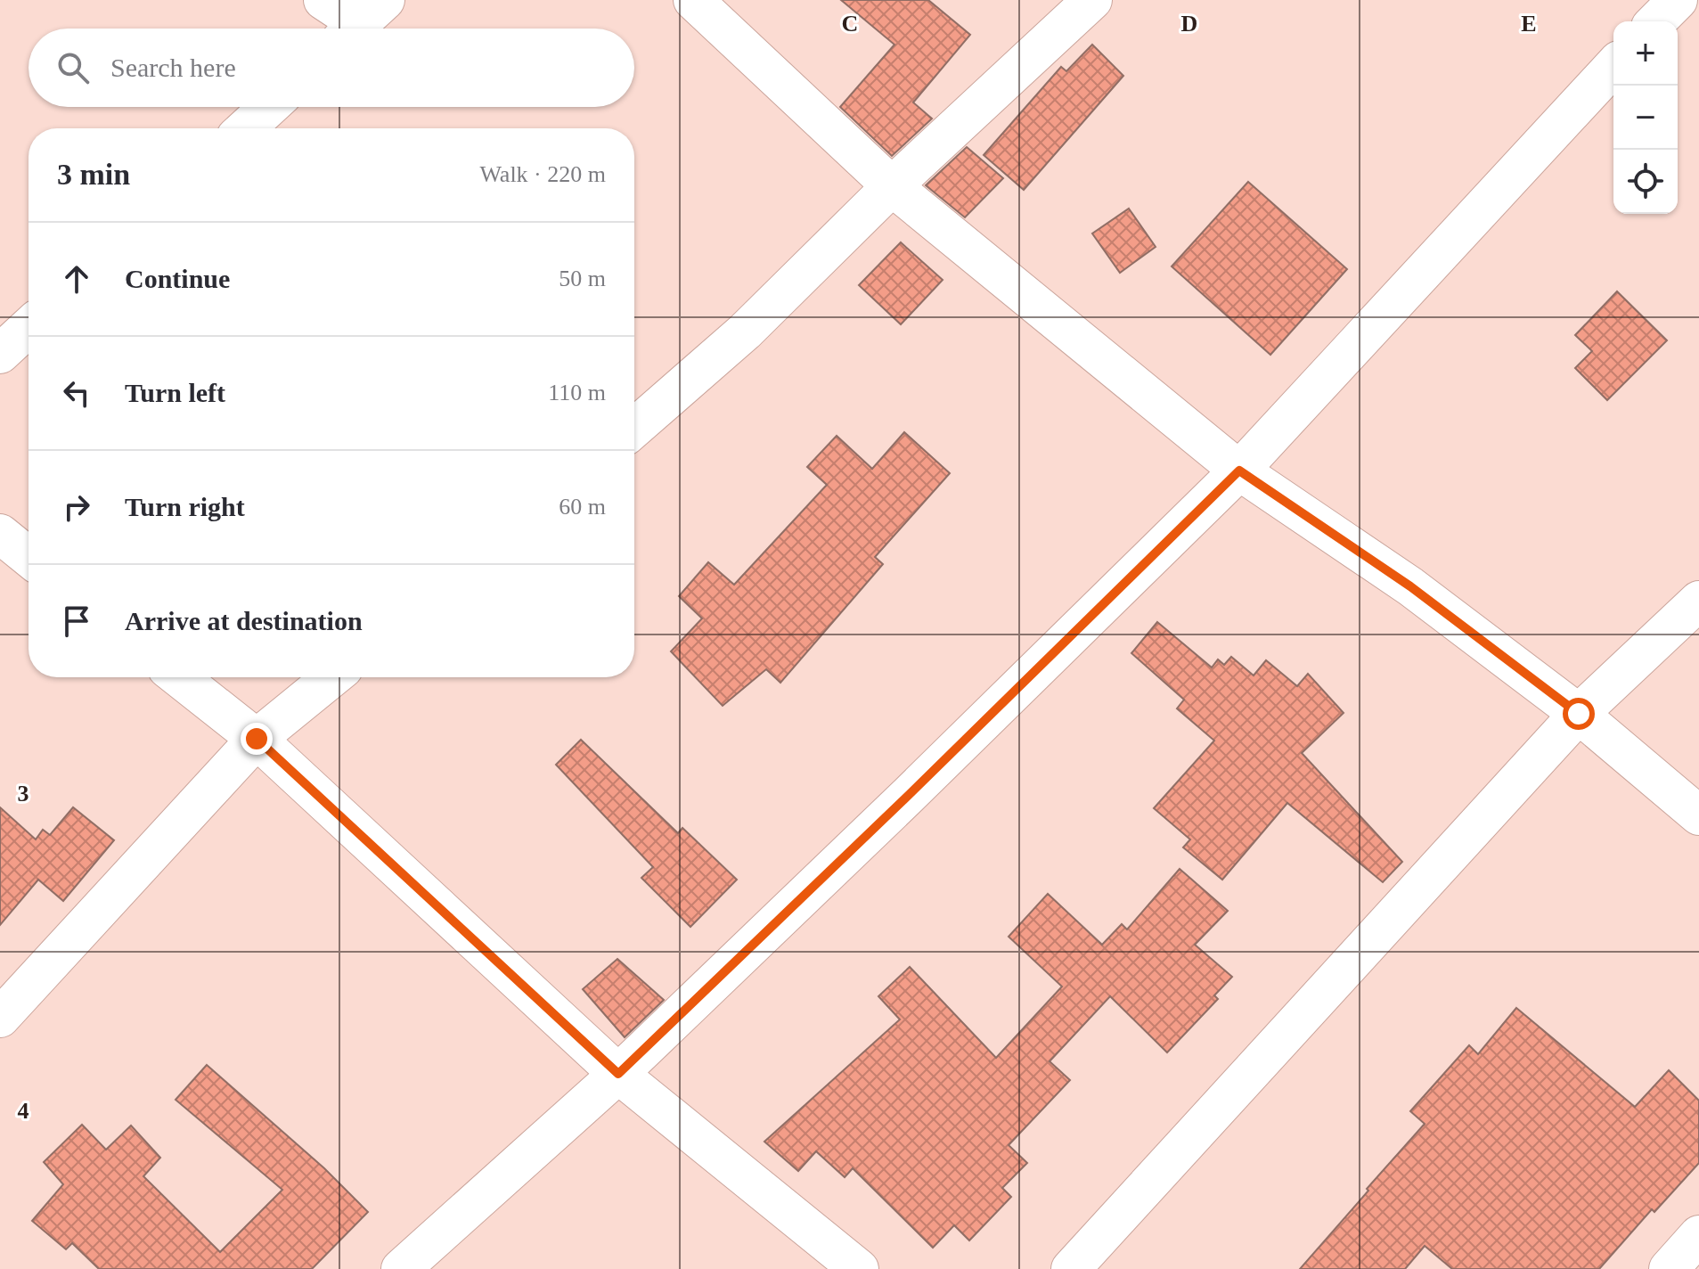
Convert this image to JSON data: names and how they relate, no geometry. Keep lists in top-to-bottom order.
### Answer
{
  "page": {
    "map_buttons": ["+", "−"],
    "search": "Search here",
    "heading": ["3 min", "Walk · 220 m"],
    "list": [
      ["Continue", "50 m"],
      ["Turn left", "110 m"],
      ["Turn right", "60 m"],
      "Arrive at destination"
    ]
  },
  "grid": {
    "columns": ["C", "D", "E"],
    "rows": ["3", "4"]
  }
}
